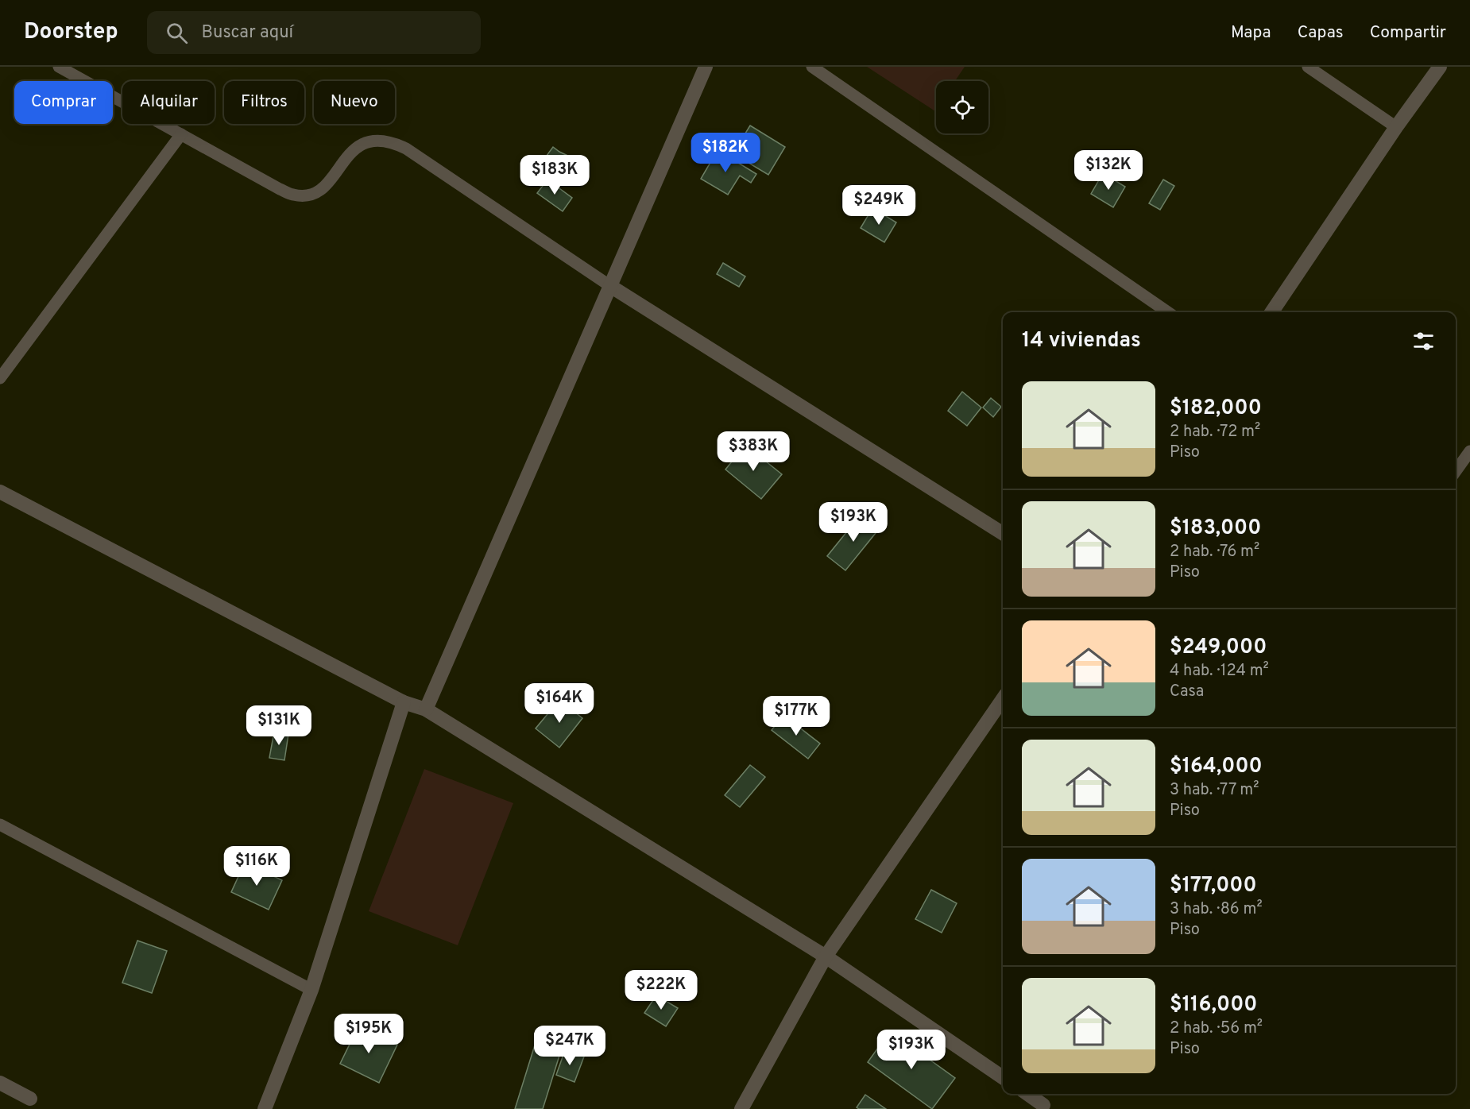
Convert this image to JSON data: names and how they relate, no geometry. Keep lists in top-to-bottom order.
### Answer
{
  "page": {
    "header": "Doorstep",
    "search": "Buscar aquí",
    "nav": ["Mapa", "Capas", "Compartir"],
    "chip": [
      "Comprar",
      "Alquilar",
      "Filtros",
      "Nuevo"
    ],
    "price": [
      "$182K",
      "$132K",
      "$183K",
      "$249K",
      "$383K",
      "$193K",
      "$164K",
      "$177K",
      "$131K",
      "$116K",
      "$222K",
      "$195K",
      "$247K",
      "$193K"
    ],
    "heading": "14 viviendas",
    "list": [
      {
        "name": "$182,000",
        "note": "2 hab. · 72 m² · Piso"
      },
      {
        "name": "$183,000",
        "note": "2 hab. · 76 m² · Piso"
      },
      {
        "name": "$249,000",
        "note": "4 hab. · 124 m² · Casa"
      },
      {
        "name": "$164,000",
        "note": "3 hab. · 77 m² · Piso"
      },
      {
        "name": "$177,000",
        "note": "3 hab. · 86 m² · Piso"
      },
      {
        "name": "$116,000",
        "note": "2 hab. · 56 m² · Piso"
      }
    ]
  }
}
